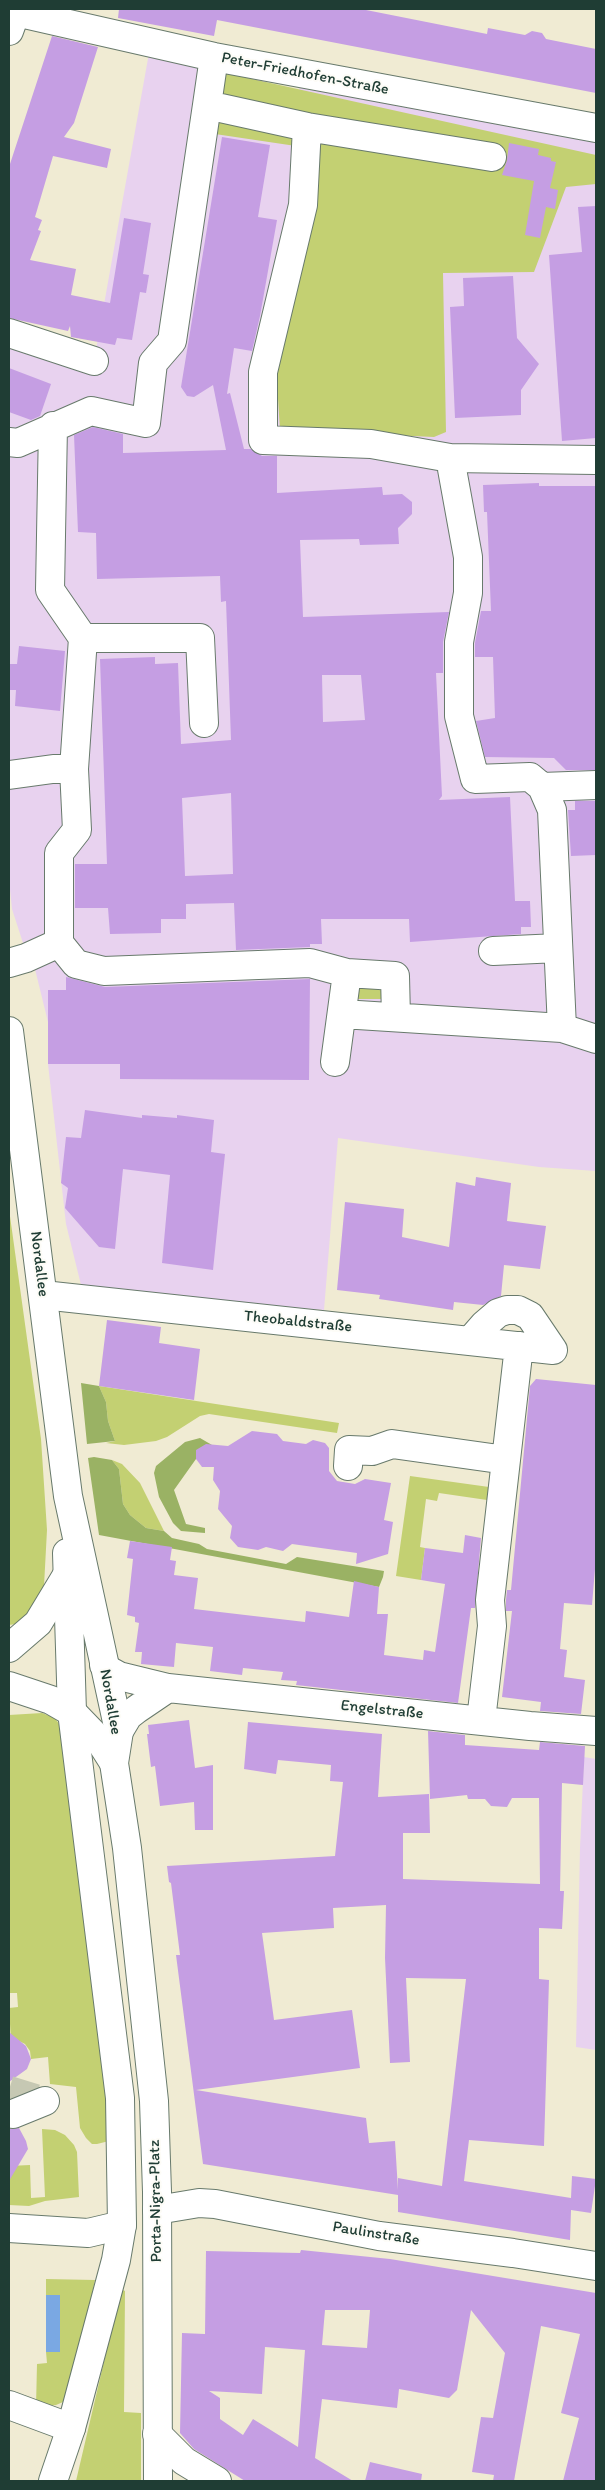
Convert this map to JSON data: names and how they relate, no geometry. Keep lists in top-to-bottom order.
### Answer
{
  "streets": {
    "street": [
      "Peter-Friedhofen-Straße",
      "Nordallee",
      "Theobaldstraße",
      "Engelstraße",
      "Porta-Nigra-Platz",
      "Paulinstraße"
    ]
  },
  "crossings": [
    ["Nordallee", "Theobaldstraße"],
    ["Nordallee", "Engelstraße"],
    ["Nordallee", "Porta-Nigra-Platz"],
    ["Nordallee", "Paulinstraße"],
    ["Porta-Nigra-Platz", "Paulinstraße"]
  ]
}
